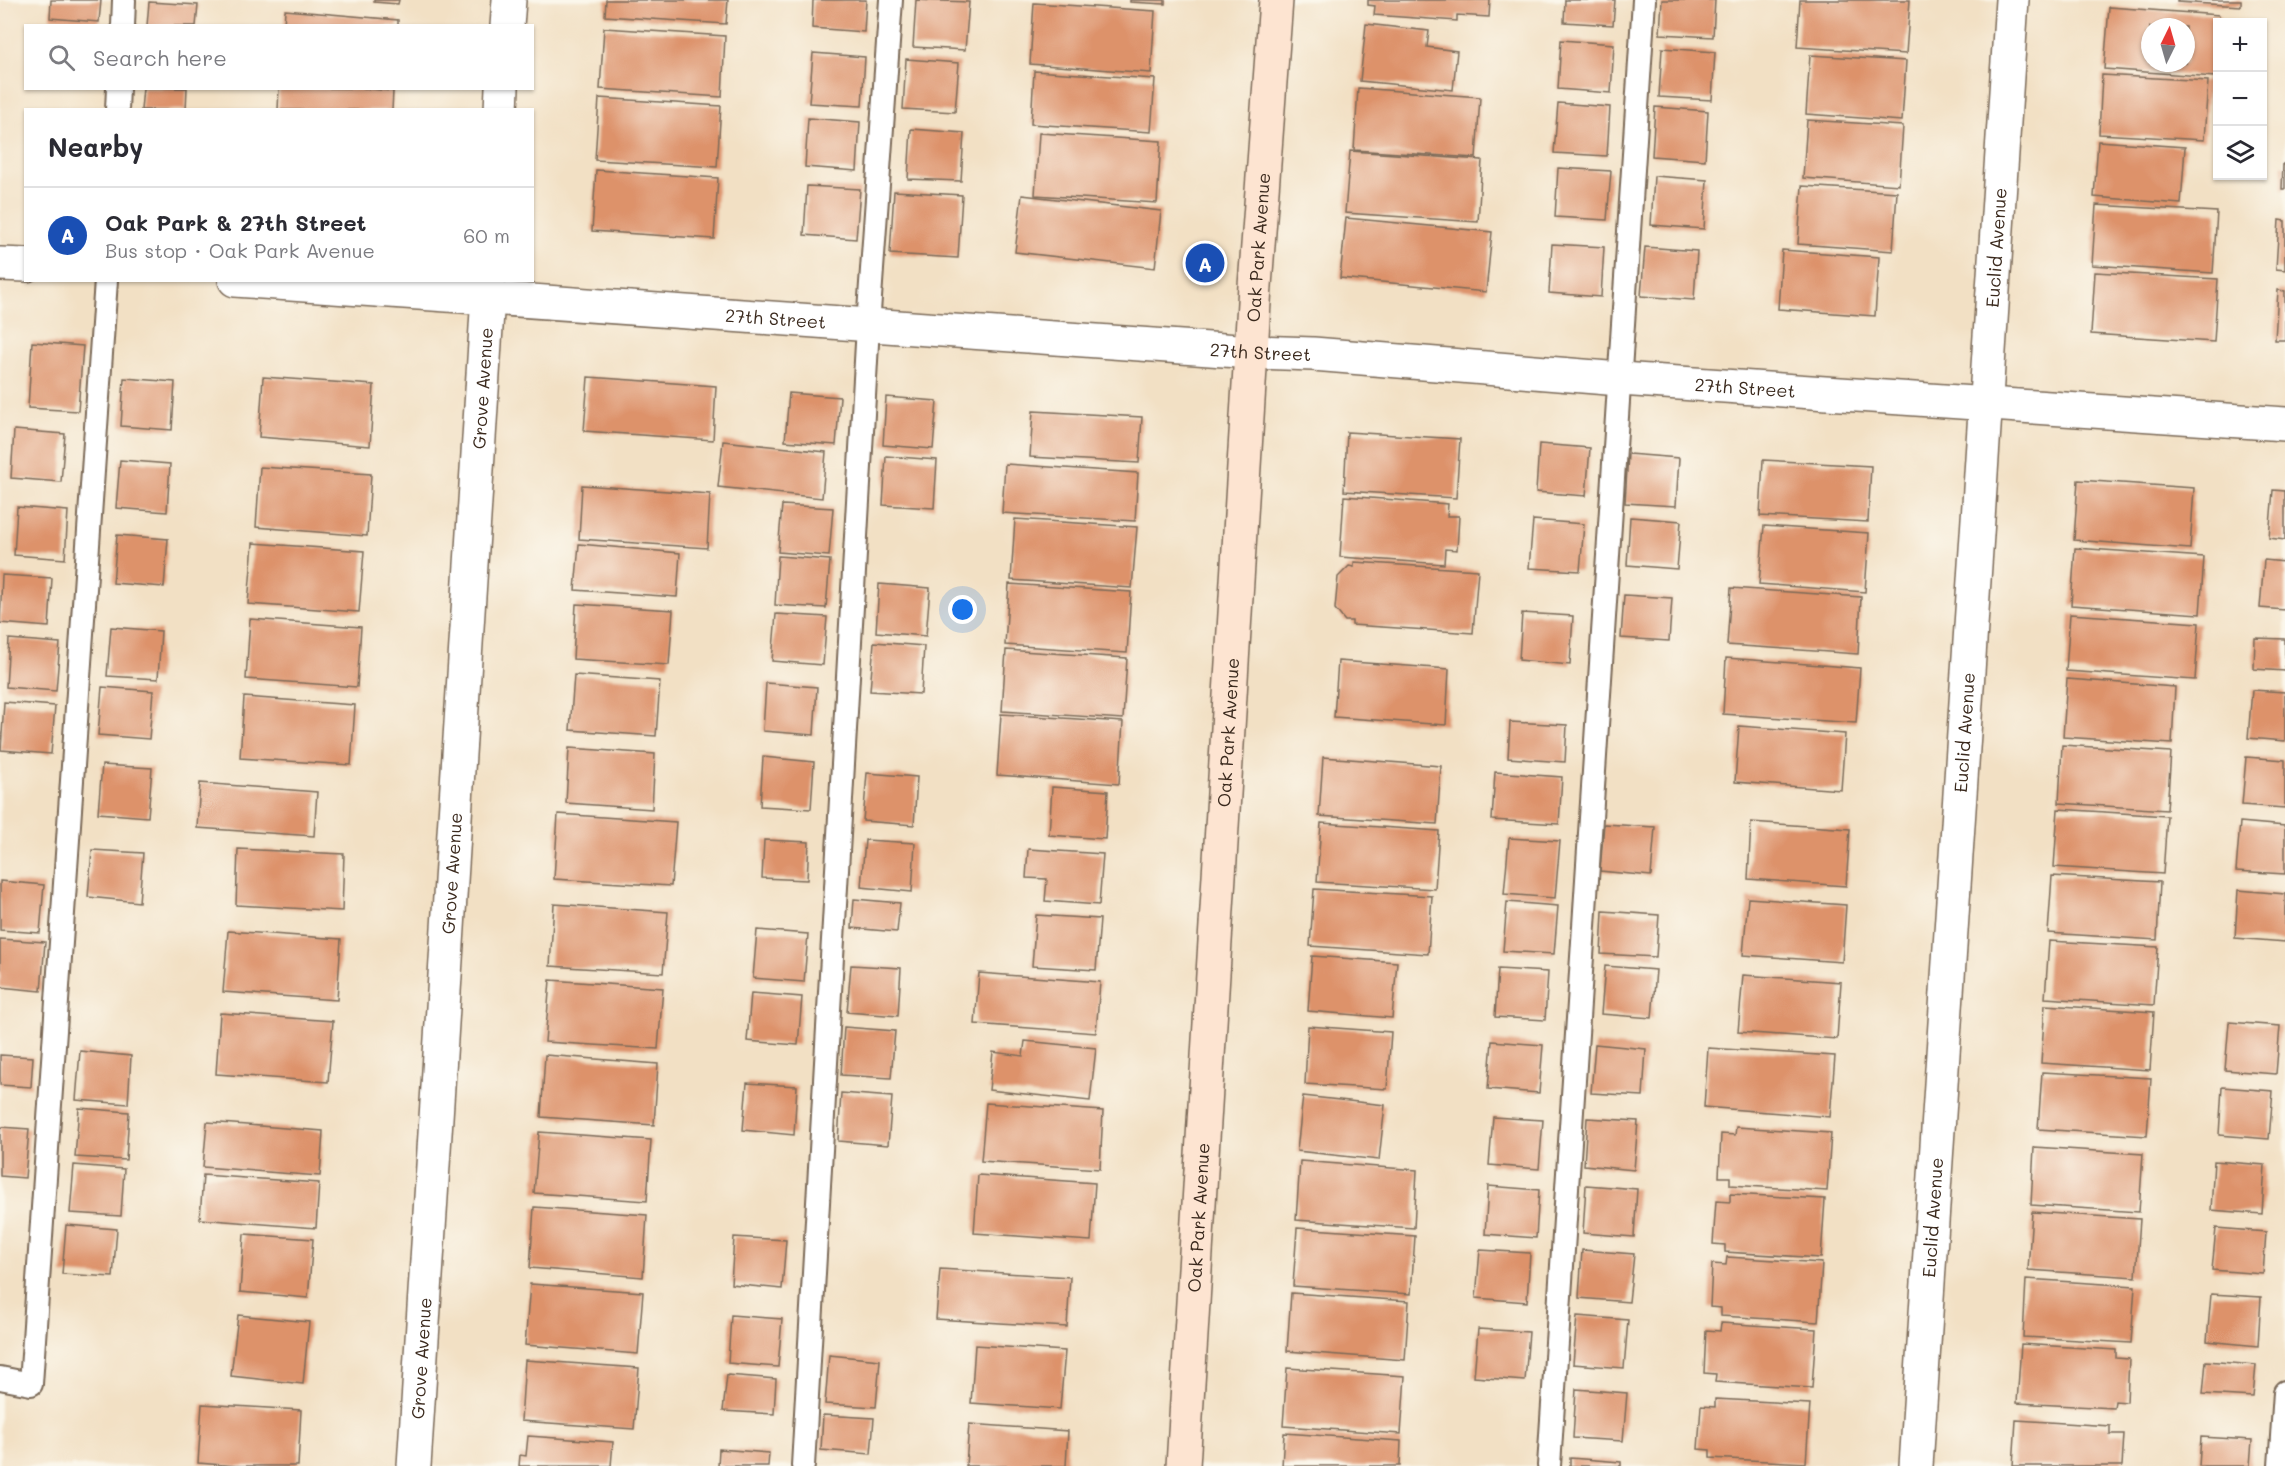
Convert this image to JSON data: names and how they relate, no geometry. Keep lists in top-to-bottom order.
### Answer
{
  "streets": {
    "street": [
      "Oak Park Avenue",
      "Euclid Avenue",
      "27th Street",
      "Grove Avenue"
    ]
  },
  "crossings": [
    ["Oak Park Avenue", "27th Street"],
    ["Euclid Avenue", "27th Street"],
    ["27th Street", "Grove Avenue"]
  ],
  "north": "top",
  "page": {
    "map_buttons": ["+", "−"],
    "search": "Search here",
    "heading": "Nearby",
    "list": [
      {
        "mark": "A",
        "name": "Oak Park & 27th Street",
        "note": "Bus stop · Oak Park Avenue",
        "value": "60 m"
      }
    ],
    "pins": "A"
  }
}
